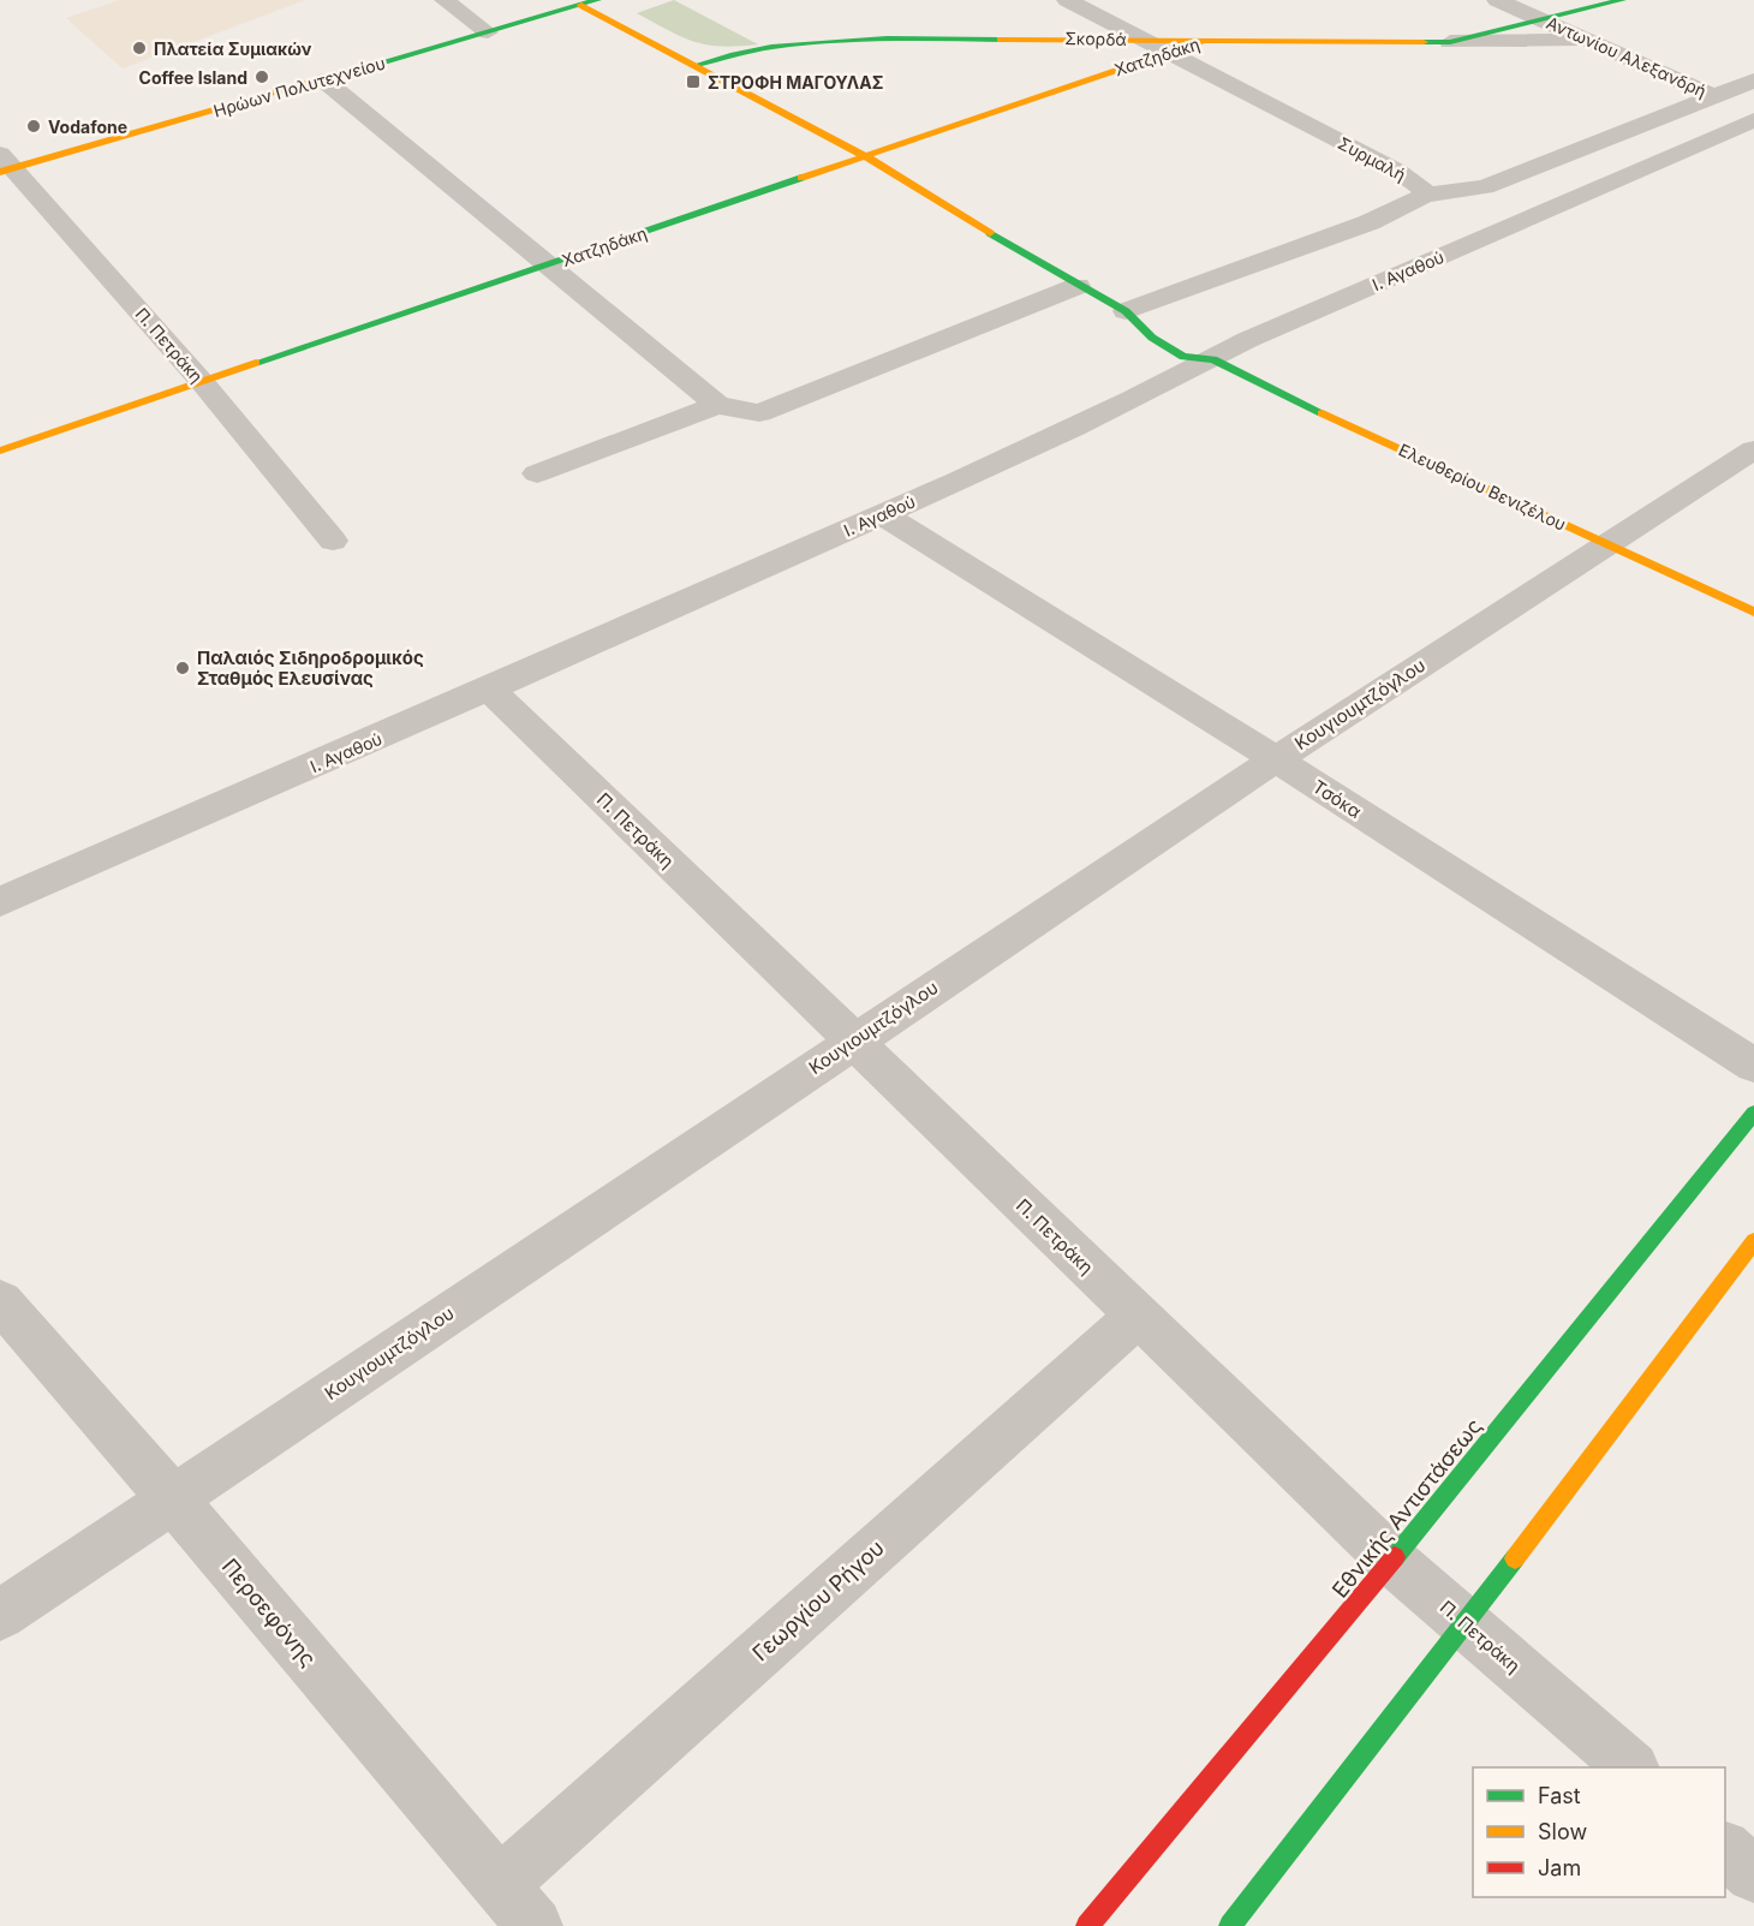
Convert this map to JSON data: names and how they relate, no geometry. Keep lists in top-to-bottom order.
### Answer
{
  "streets": {
    "street": [
      "Σκορδά",
      "Χατζηδάκη",
      "Αντωνίου Αλεξανδρή",
      "Ηρώων Πολυτεχνείου",
      "Συρμαλή",
      "Ι. Αγαθού",
      "Π. Πετράκη",
      "Ελευθερίου Βενιζέλου",
      "Κουγιουμτζόγλου",
      "Τσόκα",
      "Εθνικής Αντιστάσεως",
      "Γεωργίου Ρήγου",
      "Περσεφόνης"
    ]
  },
  "crossings": [
    ["Σκορδά", "Χατζηδάκη"],
    ["Σκορδά", "Αντωνίου Αλεξανδρή"],
    ["Σκορδά", "Συρμαλή"],
    ["Χατζηδάκη", "Συρμαλή"],
    ["Χατζηδάκη", "Π. Πετράκη"],
    ["Ηρώων Πολυτεχνείου", "Π. Πετράκη"],
    ["Ι. Αγαθού", "Π. Πετράκη"],
    ["Ι. Αγαθού", "Ελευθερίου Βενιζέλου"],
    ["Ι. Αγαθού", "Τσόκα"],
    ["Π. Πετράκη", "Κουγιουμτζόγλου"],
    ["Π. Πετράκη", "Εθνικής Αντιστάσεως"],
    ["Π. Πετράκη", "Γεωργίου Ρήγου"],
    ["Ελευθερίου Βενιζέλου", "Κουγιουμτζόγλου"],
    ["Κουγιουμτζόγλου", "Τσόκα"],
    ["Κουγιουμτζόγλου", "Περσεφόνης"],
    ["Γεωργίου Ρήγου", "Περσεφόνης"]
  ],
  "places": {
    "other": [
      "Πλατεία Συμιακών",
      "Coffee Island",
      "Vodafone",
      "Παλαιός Σιδηροδρομικός Σταθμός Ελευσίνας"
    ],
    "transit": ["ΣΤΡΟΦΗ ΜΑΓΟΥΛΑΣ"]
  },
  "legend": ["Fast", "Slow", "Jam"]
}
